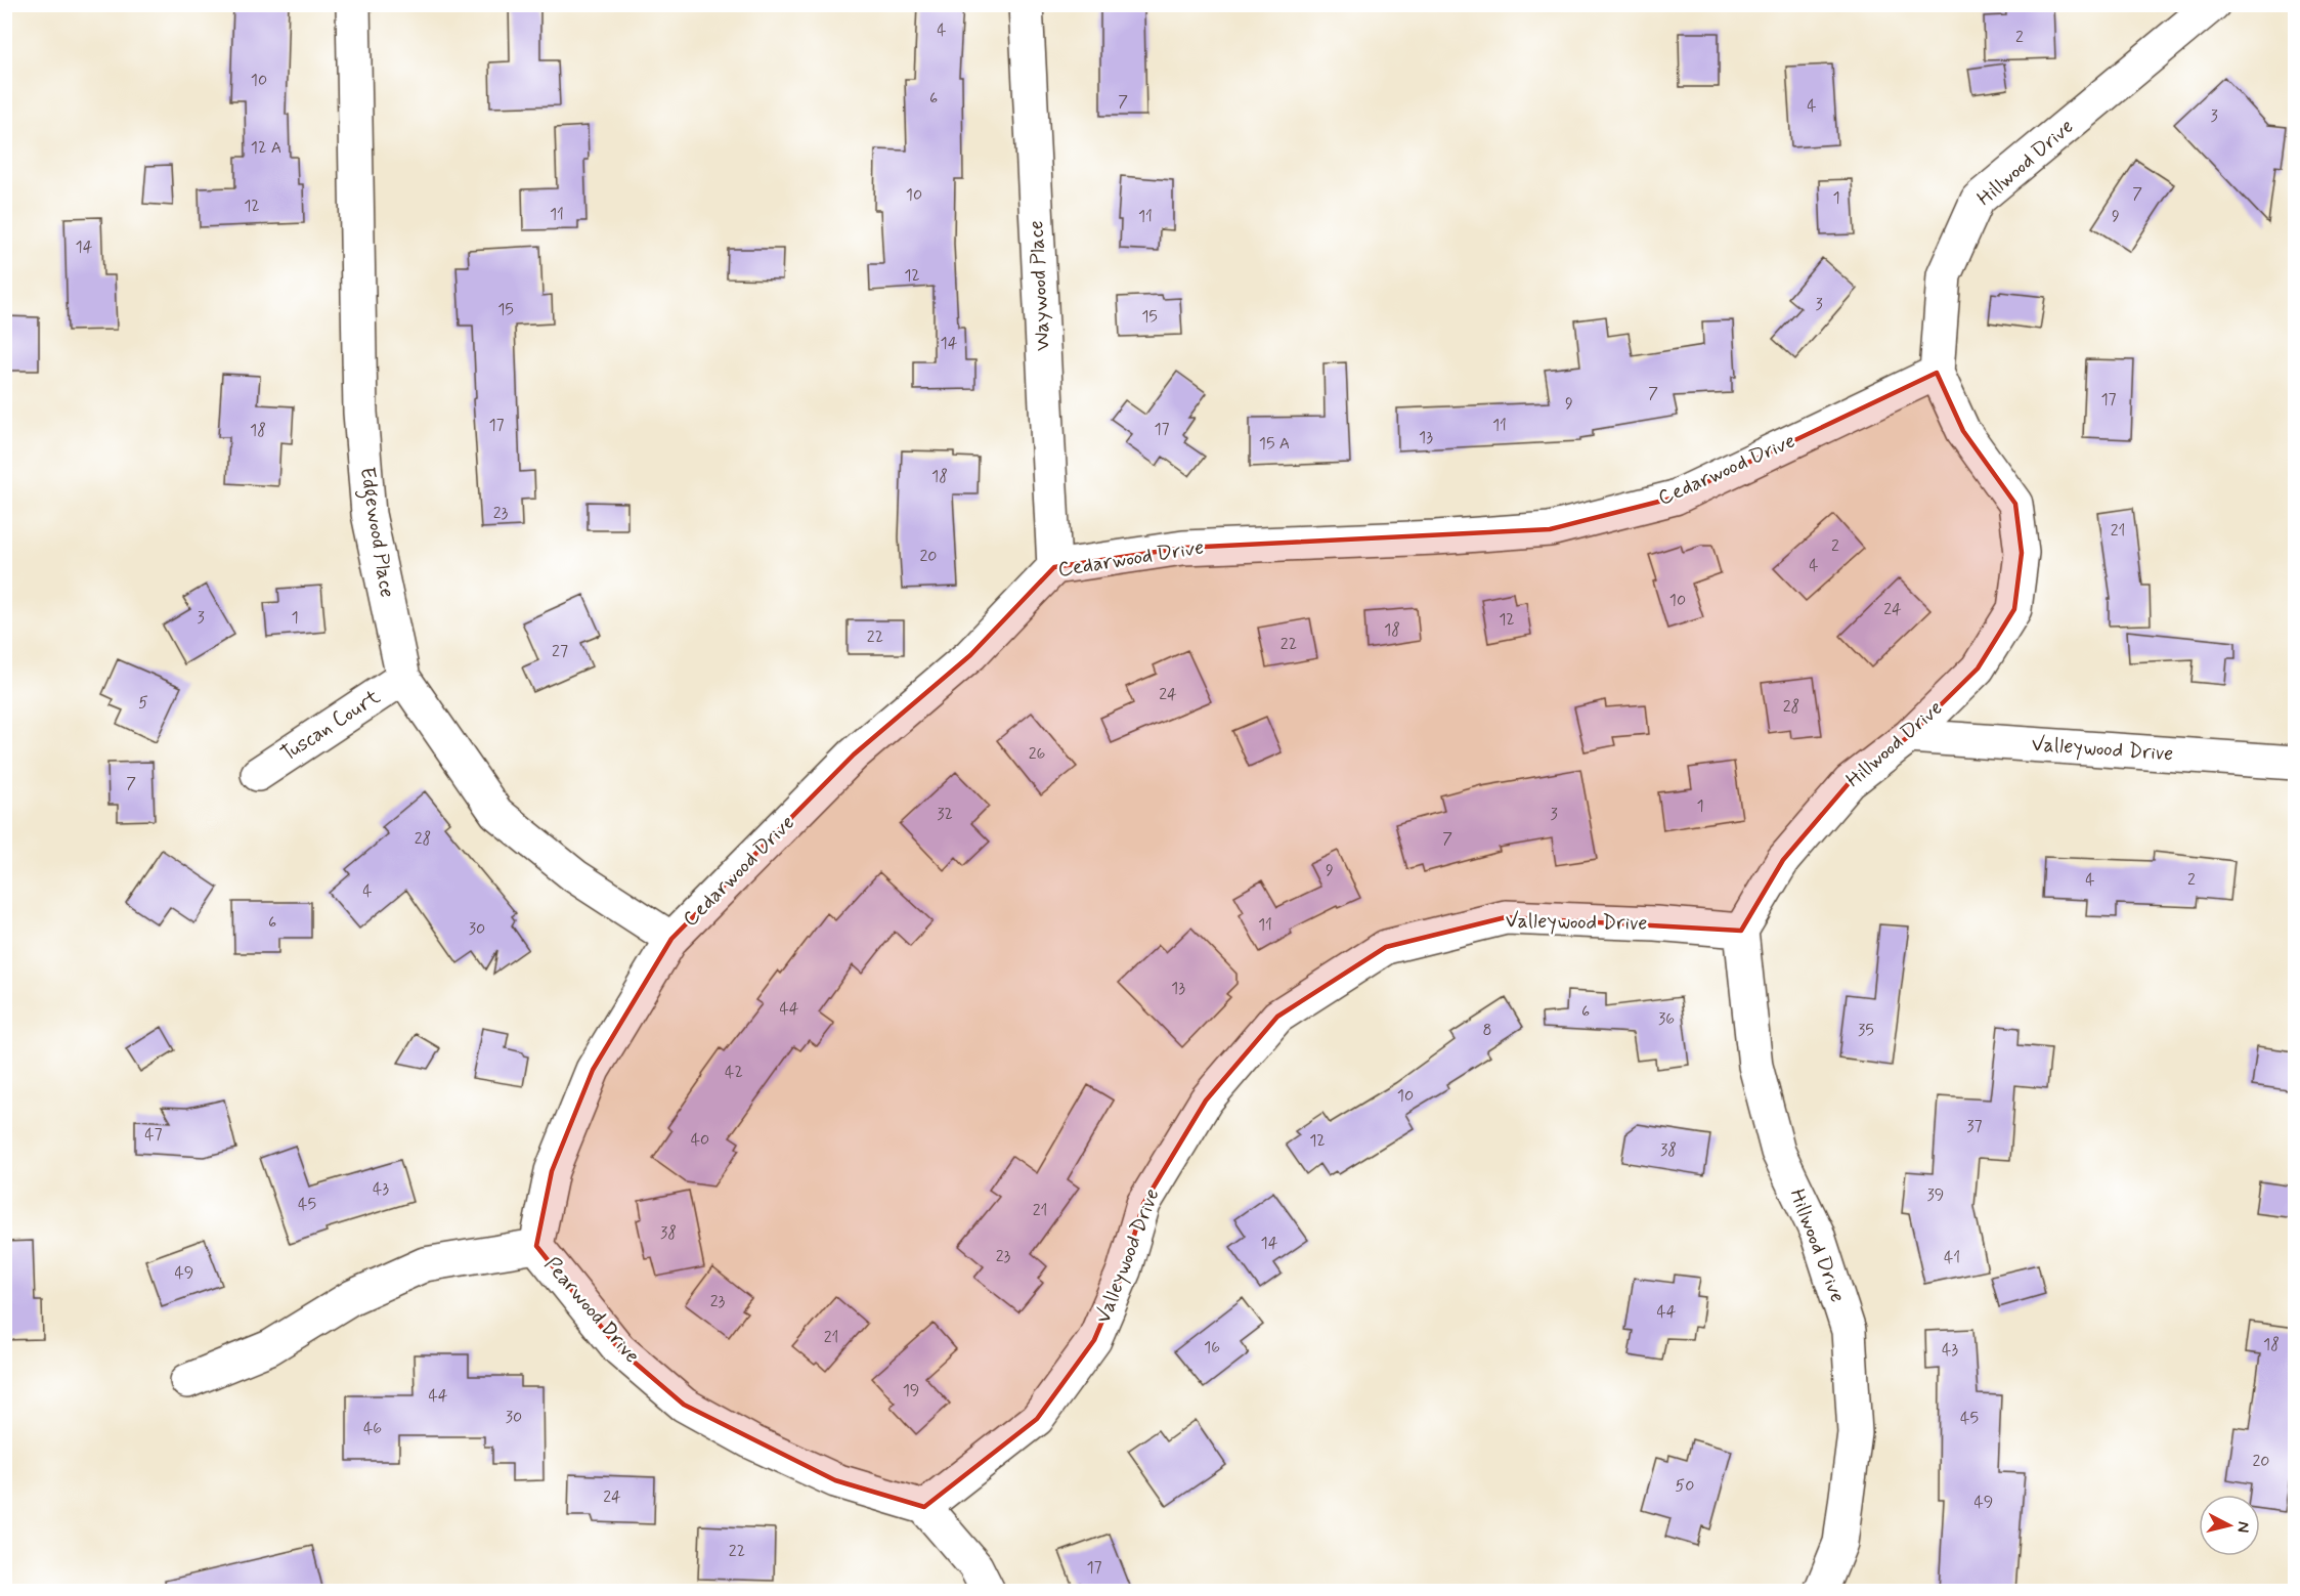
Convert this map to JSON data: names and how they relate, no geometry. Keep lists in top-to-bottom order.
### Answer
{
  "streets": {
    "street": [
      "Hillwood Drive",
      "Waywood Place",
      "Cedarwood Drive",
      "Edgewood Place",
      "Tuscan Court",
      "Valleywood Drive",
      "Pearwood Drive"
    ]
  },
  "crossings": [
    ["Hillwood Drive", "Cedarwood Drive"],
    ["Hillwood Drive", "Valleywood Drive"],
    ["Waywood Place", "Cedarwood Drive"],
    ["Cedarwood Drive", "Edgewood Place"],
    ["Cedarwood Drive", "Pearwood Drive"],
    ["Edgewood Place", "Tuscan Court"],
    ["Valleywood Drive", "Pearwood Drive"]
  ],
  "house_numbers": [
    "4",
    "2",
    "10",
    "6",
    "7",
    "4",
    "3",
    "12 A",
    "7",
    "10",
    "1",
    "12",
    "11",
    "11",
    "9",
    "14",
    "12",
    "3",
    "15",
    "15",
    "14",
    "7",
    "17",
    "9",
    "17",
    "11",
    "17",
    "18",
    "13",
    "15 A",
    "18",
    "23",
    "21",
    "2",
    "20",
    "4",
    "10",
    "24",
    "3",
    "1",
    "12",
    "18",
    "22",
    "22",
    "27",
    "24",
    "5",
    "28",
    "26",
    "7",
    "1",
    "32",
    "3",
    "28",
    "7",
    "9",
    "4",
    "2",
    "4",
    "6",
    "11",
    "30",
    "13",
    "44",
    "6",
    "36",
    "8",
    "35",
    "42",
    "10",
    "37",
    "47",
    "40",
    "12",
    "38",
    "43",
    "39",
    "45",
    "21",
    "38",
    "14",
    "23",
    "41",
    "49",
    "23",
    "44",
    "21",
    "18",
    "16",
    "43",
    "19",
    "44",
    "30",
    "45",
    "46",
    "20",
    "50",
    "24",
    "49",
    "22",
    "17"
  ],
  "north": "right"
}
